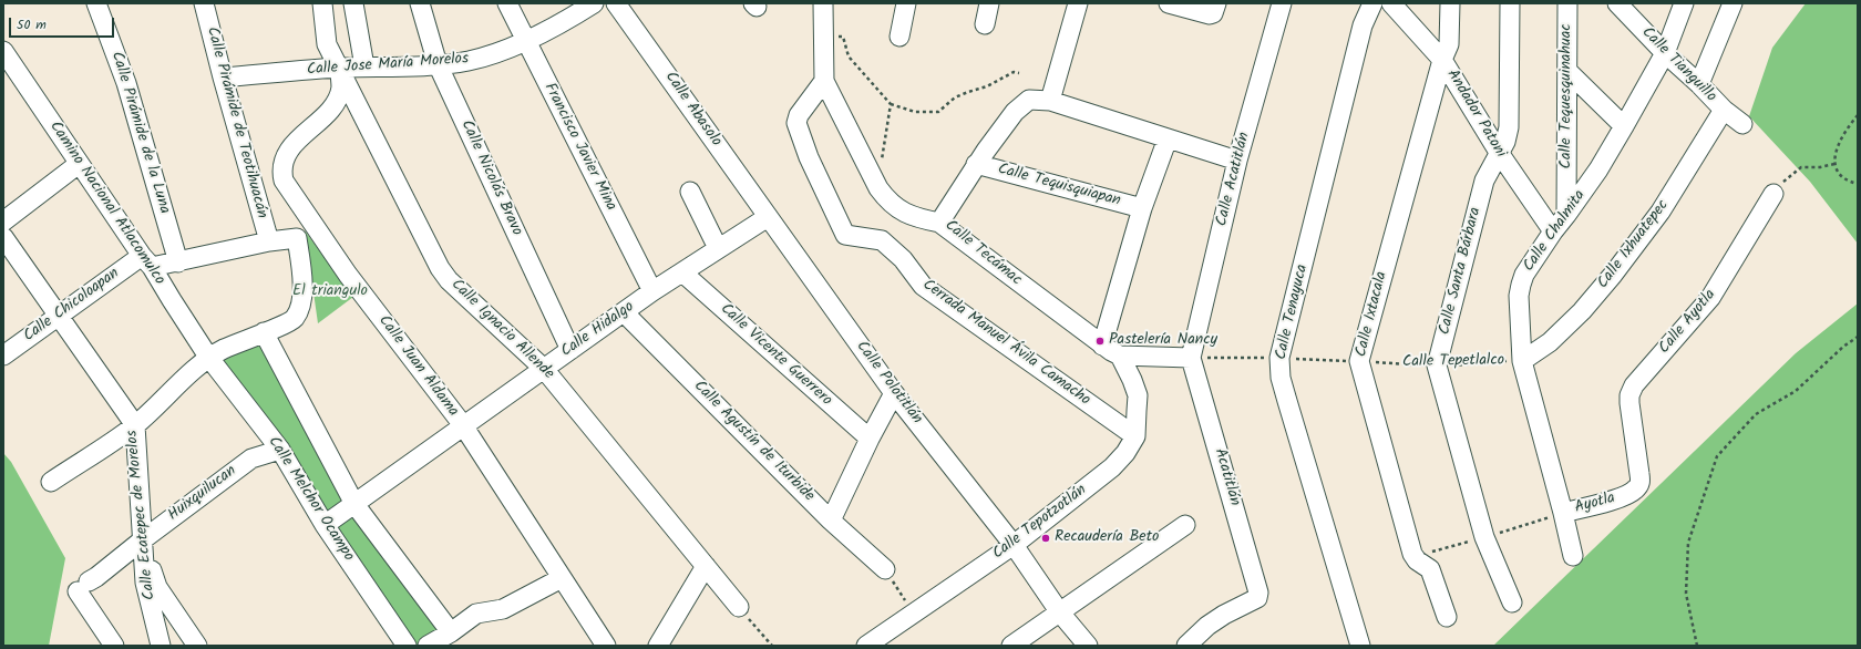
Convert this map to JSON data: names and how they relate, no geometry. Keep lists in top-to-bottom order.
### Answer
{
  "streets": {
    "street": [
      "Calle Jose María Morelos",
      "Calle Tianguillo",
      "Calle Tequesquinahuac",
      "Calle Abasolo",
      "Andador Patoni",
      "Calle Pirámide de Teotihuacán",
      "Calle Pirámide de la Luna",
      "Francisco Javier Mina",
      "Calle Nicolás Bravo",
      "Calle Acatitlán",
      "Calle Tequisquiapan",
      "Camino Nacional Atlacomulco",
      "Calle Chalmita",
      "Calle Ixhuatepec",
      "Calle Tecámac",
      "Calle Santa Bárbara",
      "Calle Chicoloapan",
      "Calle Tenayuca",
      "Calle Ixtacala",
      "Calle Ayotla",
      "Calle Ignacio Allende",
      "Calle Hidalgo",
      "Cerrada Manuel Ávila Camacho",
      "Calle Vicente Guerrero",
      "Calle Juan Aldama",
      "Calle Polotitlán",
      "Calle Agustín de Iturbide",
      "Acatitlán",
      "Huixquilucan",
      "Calle Melchor Ocampo",
      "Ayotla",
      "Calle Ecatepec de Morelos",
      "Calle Tepotzotlán"
    ],
    "path": ["Calle Tepetlalco"]
  },
  "crossings": [
    ["Calle Jose María Morelos", "Calle Pirámide de Teotihuacán"],
    ["Calle Jose María Morelos", "Francisco Javier Mina"],
    ["Calle Jose María Morelos", "Calle Nicolás Bravo"],
    ["Calle Jose María Morelos", "Calle Ignacio Allende"],
    ["Calle Jose María Morelos", "Calle Juan Aldama"],
    ["Calle Tianguillo", "Calle Chalmita"],
    ["Calle Tianguillo", "Calle Ixhuatepec"],
    ["Calle Tequesquinahuac", "Calle Chalmita"],
    ["Calle Abasolo", "Calle Hidalgo"],
    ["Calle Abasolo", "Calle Polotitlán"],
    ["Andador Patoni", "Calle Chalmita"],
    ["Andador Patoni", "Calle Santa Bárbara"],
    ["Andador Patoni", "Calle Ixtacala"],
    ["Francisco Javier Mina", "Calle Hidalgo"],
    ["Calle Nicolás Bravo", "Calle Hidalgo"],
    ["Calle Acatitlán", "Calle Tecámac"],
    ["Calle Acatitlán", "Calle Tepetlalco"],
    ["Calle Acatitlán", "Acatitlán"],
    ["Calle Tequisquiapan", "Calle Tecámac"],
    ["Camino Nacional Atlacomulco", "Calle Chicoloapan"],
    ["Camino Nacional Atlacomulco", "Calle Melchor Ocampo"],
    ["Calle Chalmita", "Calle Ixhuatepec"],
    ["Calle Chalmita", "Calle Tepetlalco"],
    ["Calle Chalmita", "Ayotla"],
    ["Calle Ixhuatepec", "Calle Tepetlalco"],
    ["Calle Tecámac", "Calle Tepotzotlán"],
    ["Calle Santa Bárbara", "Calle Tepetlalco"],
    ["Calle Chicoloapan", "Calle Ecatepec de Morelos"],
    ["Calle Tenayuca", "Calle Tepetlalco"],
    ["Calle Ixtacala", "Calle Tepetlalco"],
    ["Calle Ayotla", "Ayotla"],
    ["Calle Ignacio Allende", "Calle Hidalgo"],
    ["Calle Ignacio Allende", "Calle Juan Aldama"],
    ["Calle Hidalgo", "Calle Vicente Guerrero"],
    ["Calle Hidalgo", "Calle Juan Aldama"],
    ["Calle Hidalgo", "Calle Polotitlán"],
    ["Calle Hidalgo", "Calle Agustín de Iturbide"],
    ["Calle Hidalgo", "Calle Melchor Ocampo"],
    ["Cerrada Manuel Ávila Camacho", "Calle Tepotzotlán"],
    ["Calle Tepetlalco", "Acatitlán"],
    ["Calle Polotitlán", "Calle Tepotzotlán"],
    ["Huixquilucan", "Calle Melchor Ocampo"],
    ["Huixquilucan", "Calle Ecatepec de Morelos"]
  ],
  "parks": ["El triangulo"],
  "places": ["Pastelería Nancy", "Recaudería Beto"],
  "scale_bar": "50 m"
}
